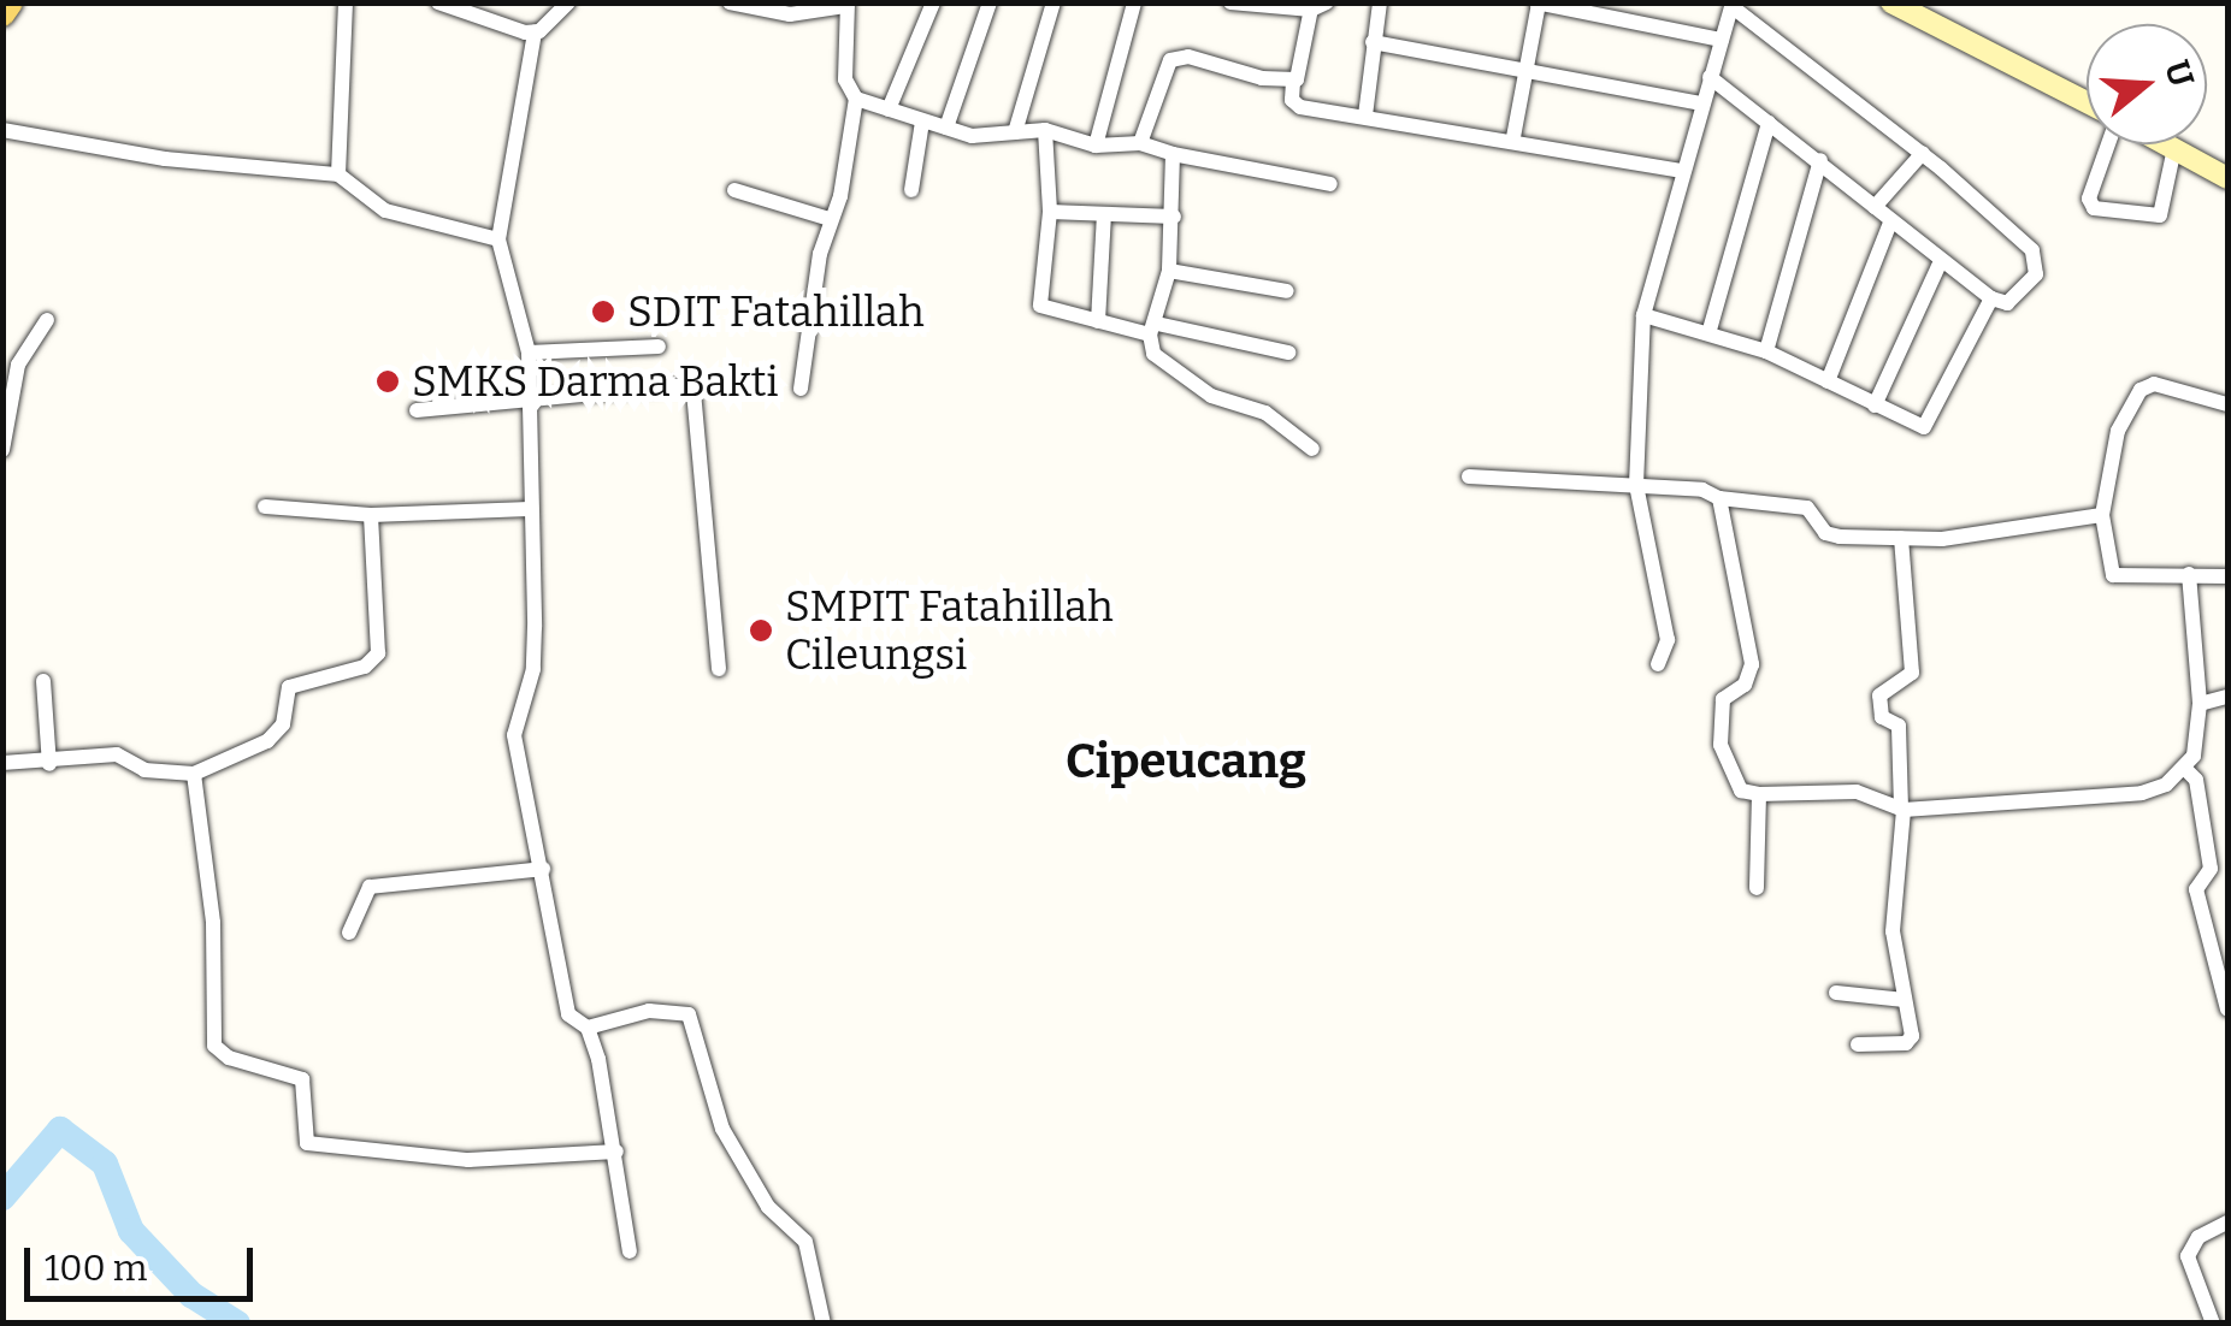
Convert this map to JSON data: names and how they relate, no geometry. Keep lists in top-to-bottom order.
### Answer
{
  "districts": ["Cipeucang"],
  "places": ["SDIT Fatahillah", "SMKS Darma Bakti", "SMPIT Fatahillah Cileungsi"],
  "scale_bar": "100 m",
  "north": "right"
}
